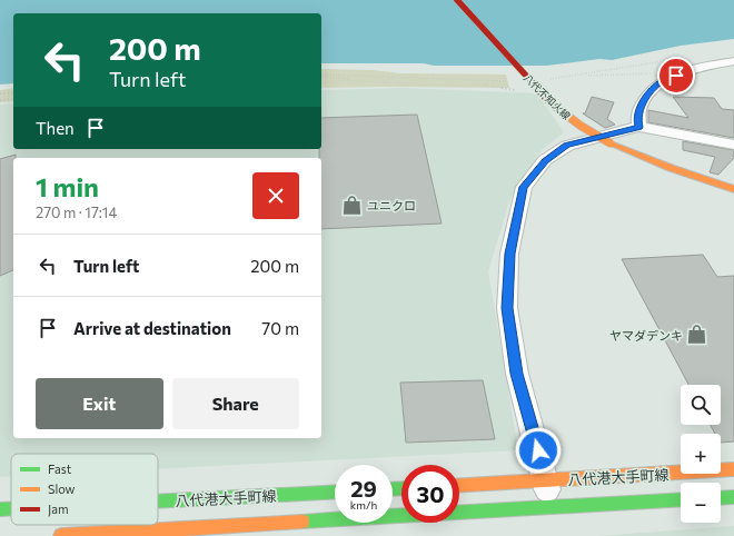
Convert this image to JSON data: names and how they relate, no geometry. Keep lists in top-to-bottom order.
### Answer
{
  "streets": {
    "main road": ["八代不知火線", "八代港大手町線"]
  },
  "places": {
    "shop": ["ユニクロ", "ヤマダデンキ"]
  },
  "legend": ["Fast", "Slow", "Jam"],
  "page": {
    "turn": ["200 m", "Turn left"],
    "then": "Then",
    "heading": ["1 min", "270 m · 17:14"],
    "list": [
      {
        "name": "Turn left",
        "value": "200 m"
      },
      {
        "name": "Arrive at destination",
        "value": "70 m"
      }
    ],
    "buttons": ["Exit", "Share"],
    "map_buttons": ["+", "−"],
    "speed": "29 km/h",
    "limit": "30"
  }
}
